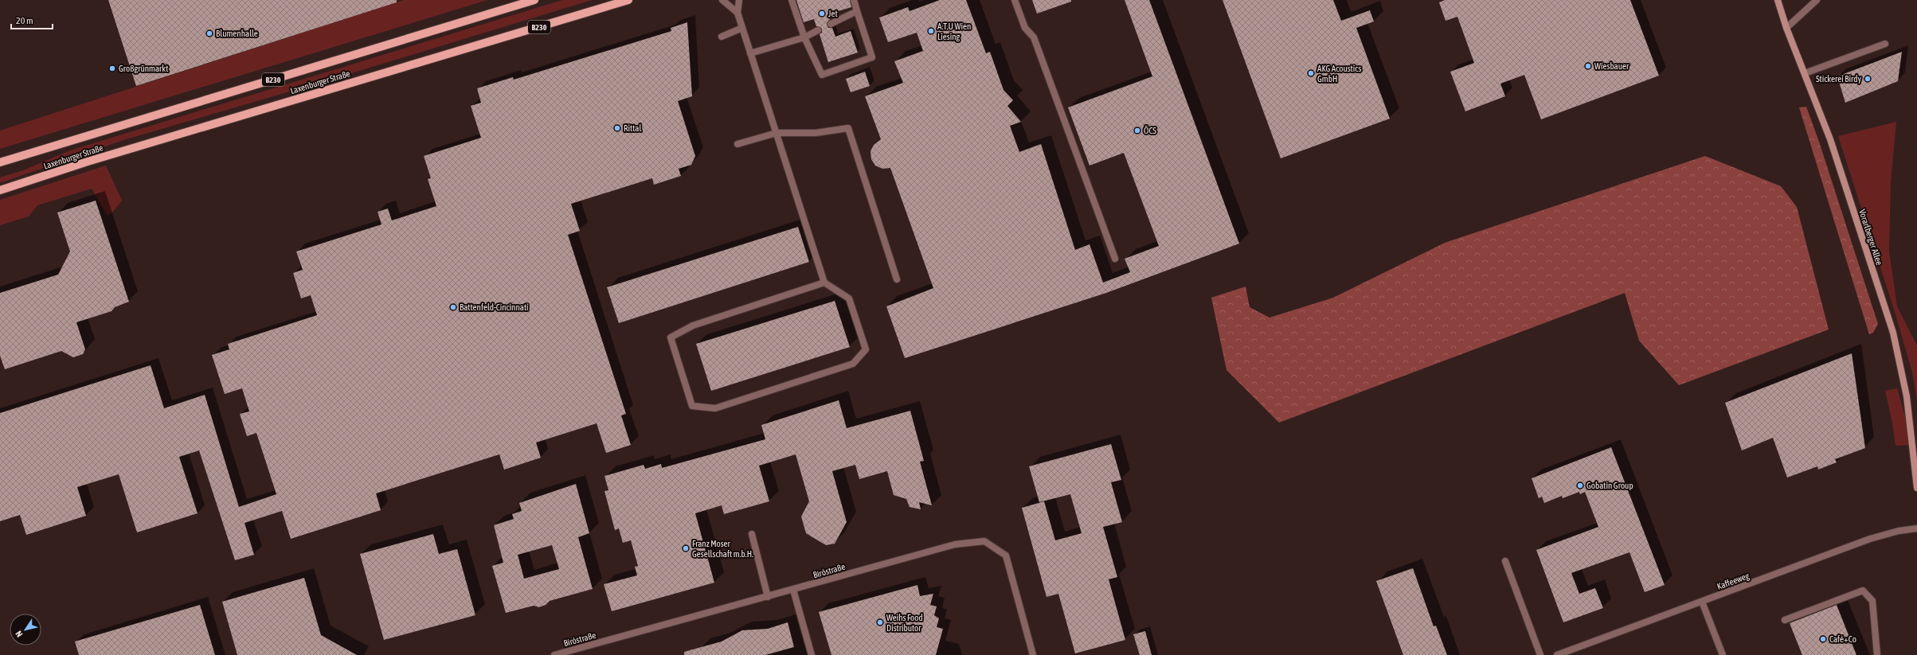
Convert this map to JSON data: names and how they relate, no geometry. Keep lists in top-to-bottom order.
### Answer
{
  "streets": {
    "main road": ["B230", "Laxenburger Straße", "Vorarlberger Allee"],
    "street": ["Biróstraße", "Kaffeeweg"]
  },
  "places": [
    "Jet",
    "A.T.U Wien Liesing",
    "Blumenhalle",
    "Wiesbauer",
    "Großgrünmarkt",
    "AKG Acoustics GmbH",
    "Stickerei Birdy",
    "Rittal",
    "ÖCS",
    "Battenfeld-Cincinnati",
    "Gobatin Group",
    "Franz Moser Gesellschaft m.b.H.",
    "Weihs Food Distributor",
    "Café+Co"
  ],
  "scale_bar": "20 m",
  "north": "bottom left"
}
